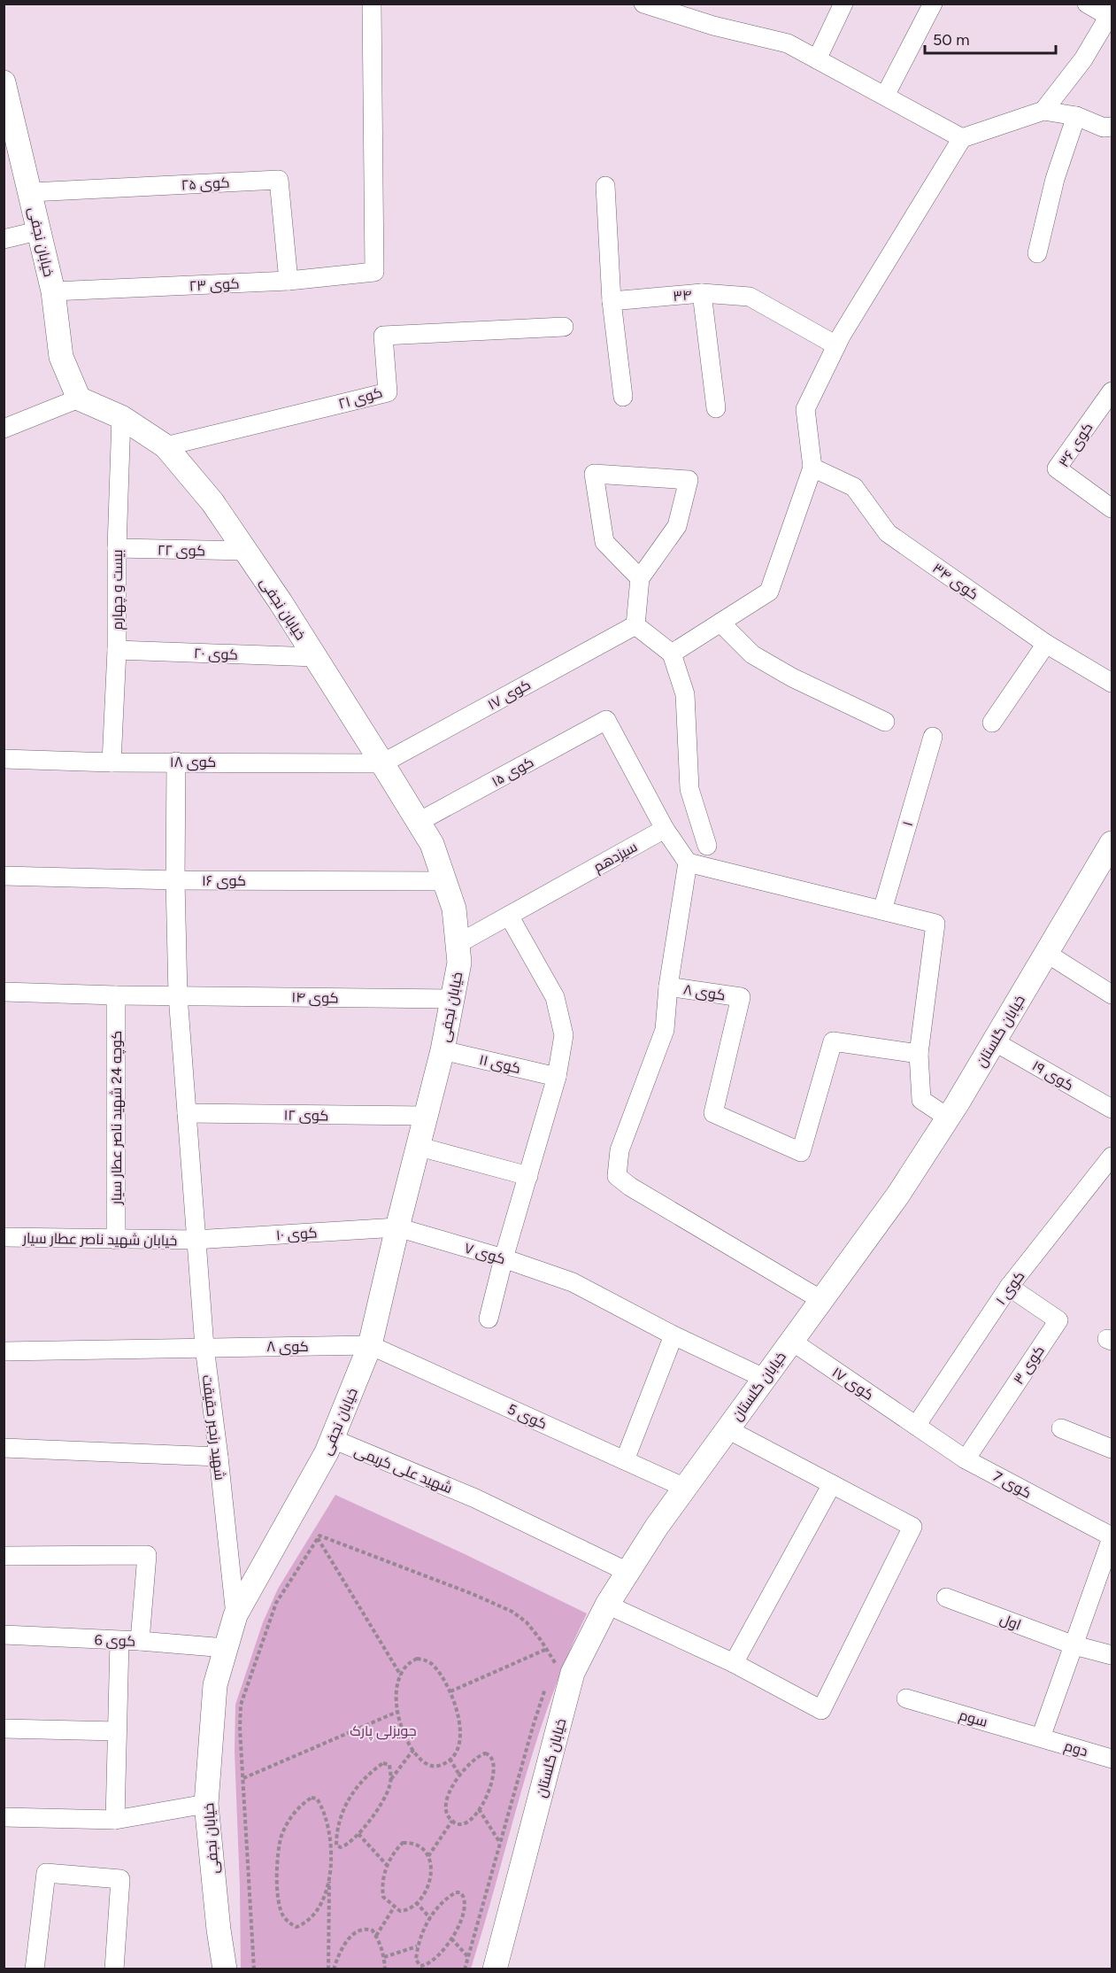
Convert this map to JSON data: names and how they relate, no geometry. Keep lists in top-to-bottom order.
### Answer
{
  "streets": {
    "street": [
      "کوی ۲۵",
      "خیابان نجفی",
      "کوی ۲۳",
      "۳۴",
      "کوی ۲۱",
      "کوی ۳۶",
      "کوی ۲۲",
      "کوی ۳۴",
      "بیست و چهارم",
      "کوی ۲۰",
      "کوی ۱۷",
      "کوی ۱۸",
      "کوی ۱۵",
      "۱",
      "سیزدهم",
      "کوی ۱۶",
      "کوی ۸",
      "کوی ۱۴",
      "خیابان گلستان",
      "کوی ۱۱",
      "کوی ۱۹",
      "کوی ۱۲",
      "کوچه 24 شهید ناصر عطار سیار",
      "کوی ۱۰",
      "خیابان شهید ناصر عطار سیار",
      "کوی ۷",
      "کوی ۱",
      "کوی ۳",
      "کوی 5",
      "شهید رنجبر حقیقت",
      "شهید علی کریمی",
      "کوی 7",
      "اول",
      "کوی 6",
      "سوم",
      "دوم"
    ]
  },
  "crossings": [
    ["کوی ۲۵", "خیابان نجفی"],
    ["کوی ۲۵", "کوی ۲۳"],
    ["خیابان نجفی", "کوی ۲۳"],
    ["خیابان نجفی", "کوی ۲۱"],
    ["خیابان نجفی", "کوی ۲۲"],
    ["خیابان نجفی", "بیست و چهارم"],
    ["خیابان نجفی", "کوی ۲۰"],
    ["خیابان نجفی", "کوی ۱۷"],
    ["خیابان نجفی", "کوی ۱۸"],
    ["خیابان نجفی", "کوی ۱۵"],
    ["خیابان نجفی", "سیزدهم"],
    ["خیابان نجفی", "کوی ۱۶"],
    ["خیابان نجفی", "کوی ۸"],
    ["خیابان نجفی", "کوی ۱۴"],
    ["خیابان نجفی", "کوی ۱۱"],
    ["خیابان نجفی", "کوی ۱۲"],
    ["خیابان نجفی", "کوی ۱۰"],
    ["خیابان نجفی", "کوی ۷"],
    ["خیابان نجفی", "کوی 5"],
    ["خیابان نجفی", "شهید رنجبر حقیقت"],
    ["خیابان نجفی", "شهید علی کریمی"],
    ["خیابان نجفی", "کوی 6"],
    ["کوی ۲۲", "بیست و چهارم"],
    ["بیست و چهارم", "کوی ۲۰"],
    ["بیست و چهارم", "کوی ۱۸"],
    ["کوی ۱۷", "کوی ۱۸"],
    ["کوی ۱۷", "خیابان گلستان"],
    ["کوی ۱۷", "کوی ۱"],
    ["کوی ۱۷", "کوی 7"],
    ["کوی ۱۸", "شهید رنجبر حقیقت"],
    ["کوی ۱۵", "سیزدهم"],
    ["کوی ۱۶", "شهید رنجبر حقیقت"],
    ["کوی ۸", "کوی 5"],
    ["کوی ۸", "شهید رنجبر حقیقت"],
    ["کوی ۱۴", "کوچه 24 شهید ناصر عطار سیار"],
    ["کوی ۱۴", "شهید رنجبر حقیقت"],
    ["خیابان گلستان", "کوی ۱۹"],
    ["خیابان گلستان", "کوی ۷"],
    ["خیابان گلستان", "کوی 5"],
    ["خیابان گلستان", "شهید علی کریمی"],
    ["کوی ۱۲", "شهید رنجبر حقیقت"],
    ["کوچه 24 شهید ناصر عطار سیار", "خیابان شهید ناصر عطار سیار"],
    ["کوی ۱۰", "خیابان شهید ناصر عطار سیار"],
    ["کوی ۱۰", "کوی ۷"],
    ["کوی ۱۰", "شهید رنجبر حقیقت"],
    ["خیابان شهید ناصر عطار سیار", "شهید رنجبر حقیقت"],
    ["کوی ۱", "کوی ۳"],
    ["کوی ۱", "کوی 7"],
    ["کوی ۳", "کوی 7"],
    ["سوم", "دوم"]
  ],
  "parks": ["جویزلی پارک"],
  "scale_bar": "50 m"
}
